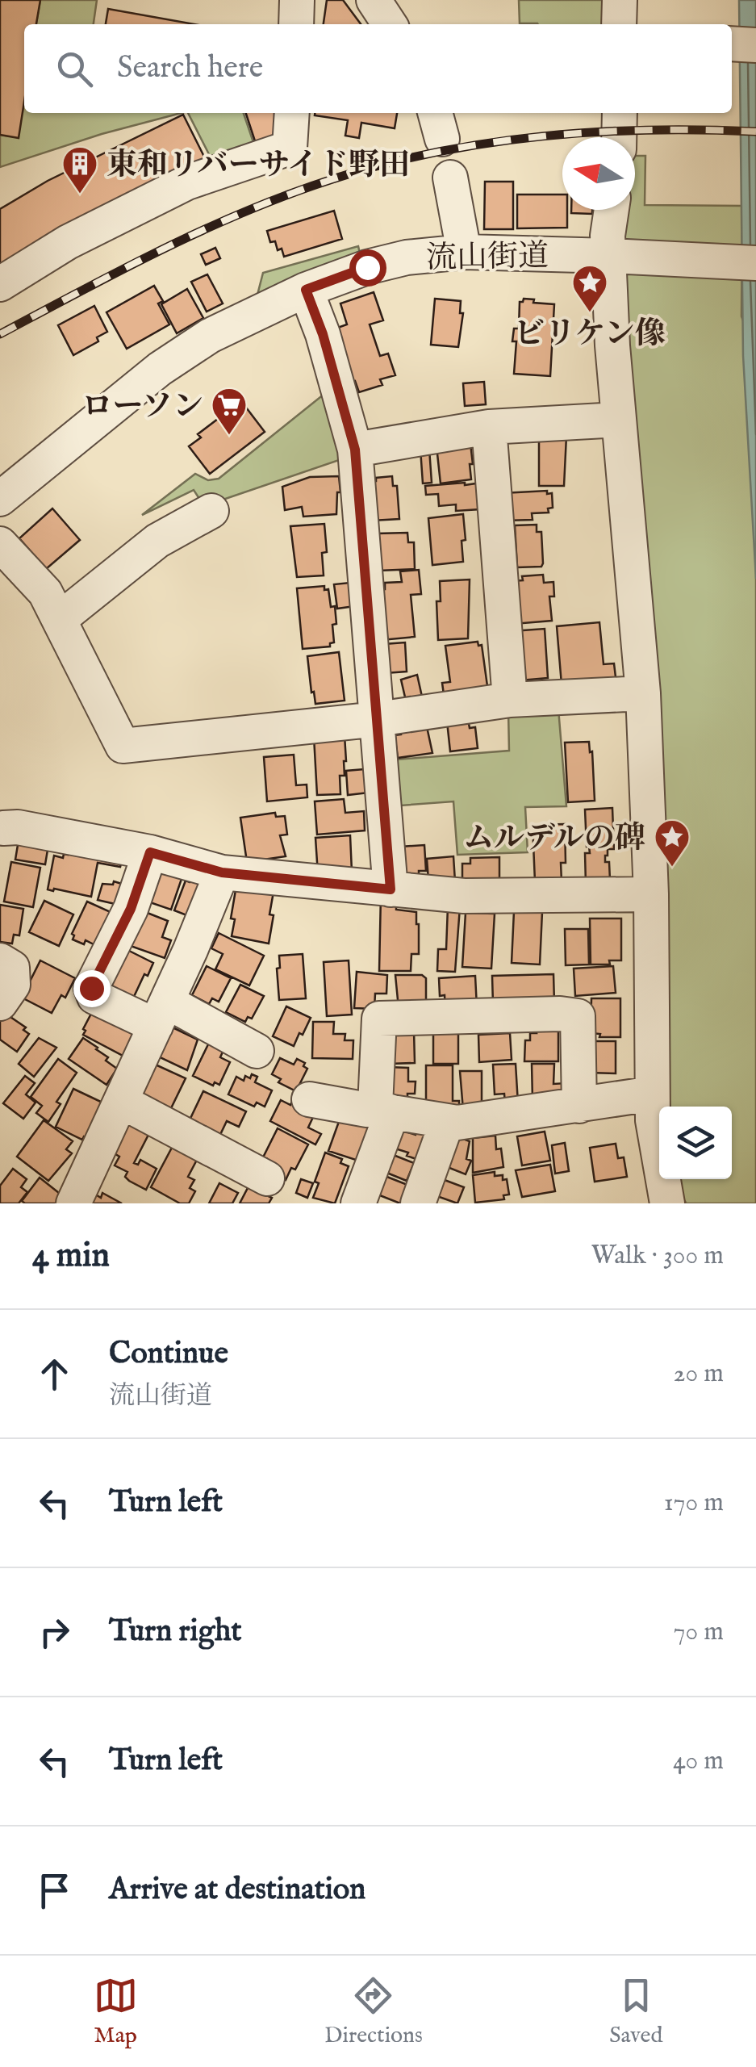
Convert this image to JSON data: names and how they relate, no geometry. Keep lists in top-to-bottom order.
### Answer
{
  "streets": {
    "street": ["流山街道"]
  },
  "places": {
    "building": ["東和リバーサイド野田"],
    "place": ["ビリケン像", "ムルデルの碑"],
    "supermarket": ["ローソン"]
  },
  "north": "left",
  "page": {
    "search": "Search here",
    "heading": ["4 min", "Walk · 300 m"],
    "list": [
      ["Continue", "流山街道", "20 m"],
      ["Turn left", "170 m"],
      ["Turn right", "70 m"],
      ["Turn left", "40 m"],
      "Arrive at destination"
    ],
    "nav": ["Map", "Directions", "Saved"]
  }
}
